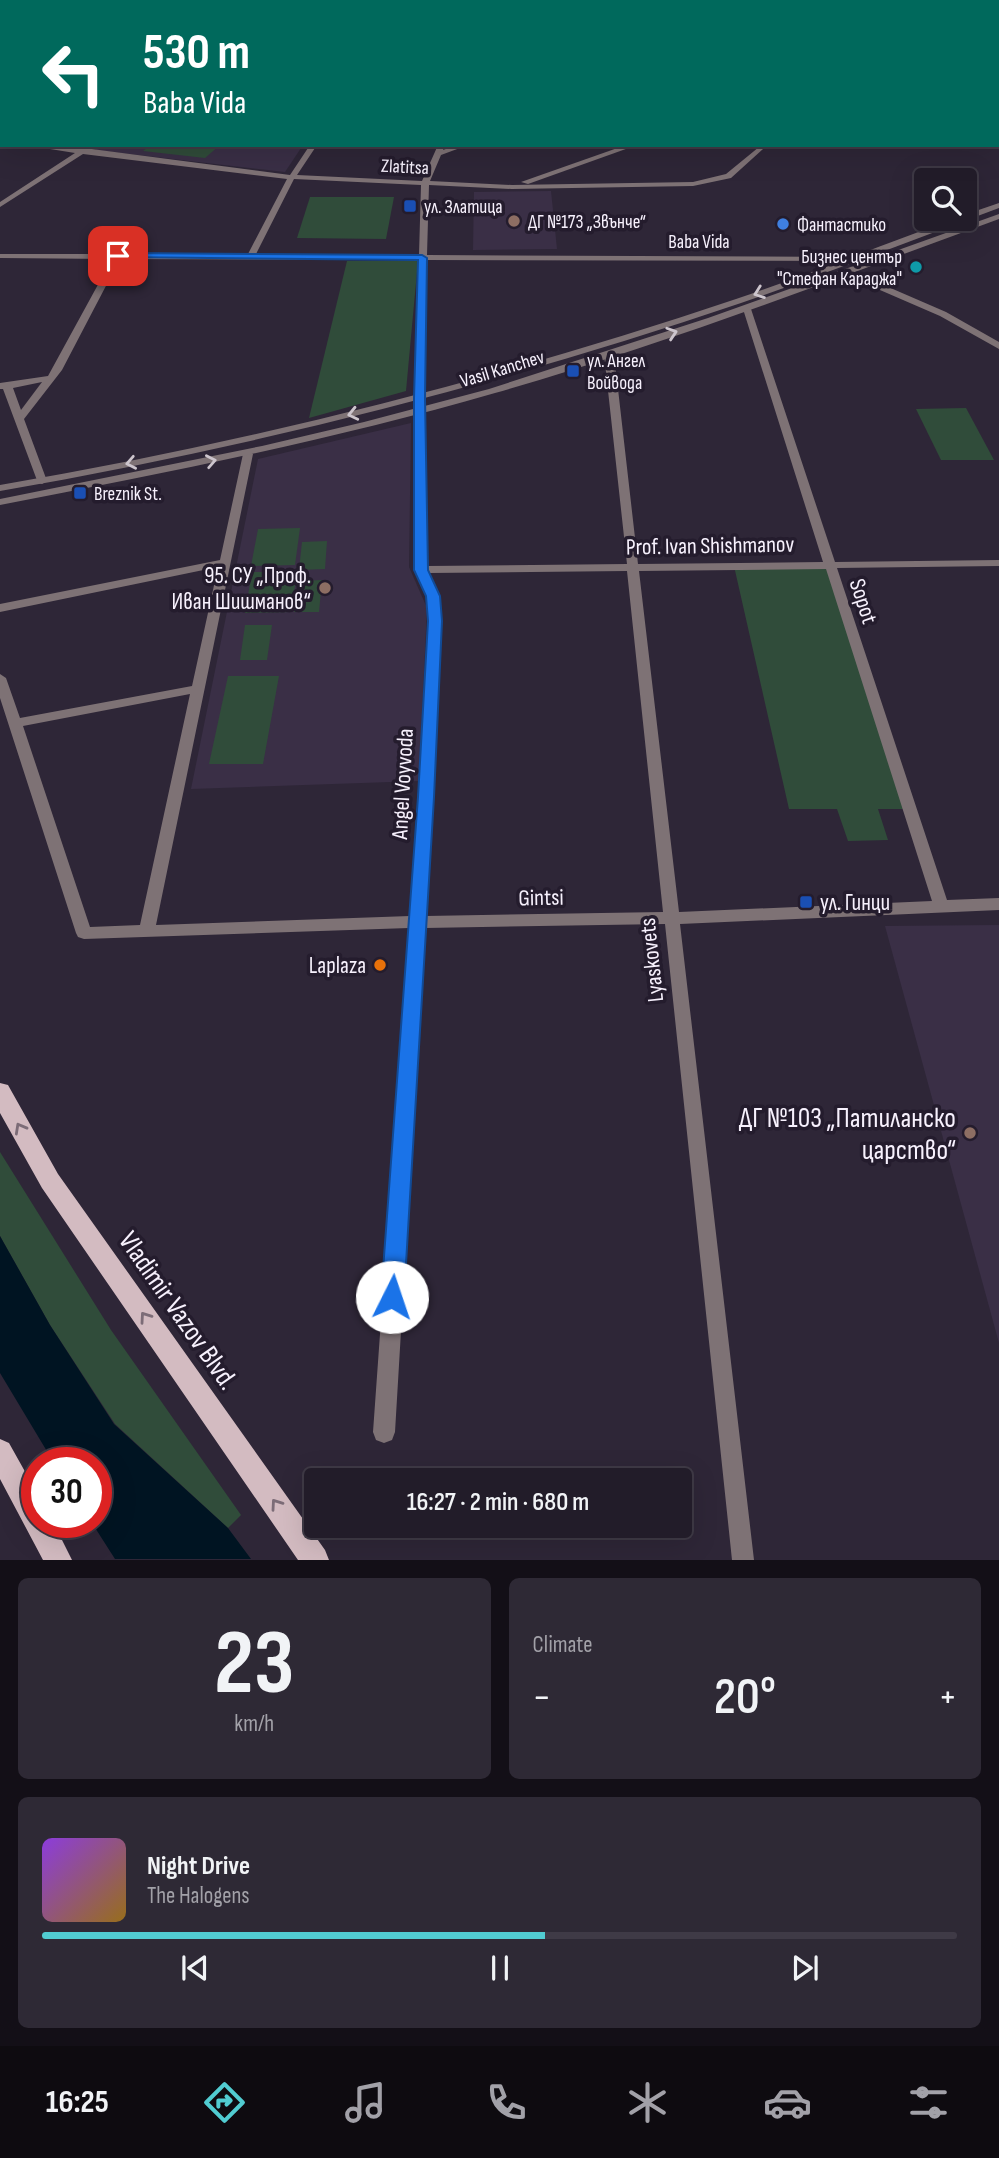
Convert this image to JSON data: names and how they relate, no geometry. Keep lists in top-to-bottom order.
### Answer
{
  "streets": {
    "main road": ["Vladimir Vazov Blvd."],
    "street": [
      "Zlatitsa",
      "Baba Vida",
      "Vasil Kanchev",
      "Prof. Ivan Shishmanov",
      "Sopot",
      "Angel Voyvoda",
      "Gintsi",
      "Lyaskovets"
    ]
  },
  "crossings": [
    ["Zlatitsa", "Angel Voyvoda"],
    ["Baba Vida", "Vasil Kanchev"],
    ["Baba Vida", "Angel Voyvoda"],
    ["Vasil Kanchev", "Sopot"],
    ["Vasil Kanchev", "Angel Voyvoda"],
    ["Vasil Kanchev", "Lyaskovets"],
    ["Prof. Ivan Shishmanov", "Sopot"],
    ["Prof. Ivan Shishmanov", "Angel Voyvoda"],
    ["Prof. Ivan Shishmanov", "Lyaskovets"],
    ["Sopot", "Gintsi"],
    ["Angel Voyvoda", "Gintsi"],
    ["Gintsi", "Lyaskovets"]
  ],
  "one_way": ["Vladimir Vazov Blvd."],
  "places": {
    "transit": [
      "ул. Златица",
      "ул. Ангел Войвода",
      "Breznik St.",
      "ул. Гинци"
    ],
    "other": [
      "ДГ №173 „Звънче“",
      "Фантастико",
      "Бизнес център \"Стефан Караджа\"",
      "95. СУ „Проф. Иван Шишманов“",
      "Laplaza",
      "ДГ №103 „Патиланско царство“"
    ]
  },
  "page": {
    "turn": ["530 m", "Baba Vida"],
    "limit": "30",
    "trip": "16:27 · 2 min · 680 m",
    "tile": [
      ["23", "km/h"],
      "Climate"
    ],
    "heat": ["−", "20°", "+"],
    "song": ["Night Drive", "The Halogens"],
    "tabs": "16:25"
  }
}
